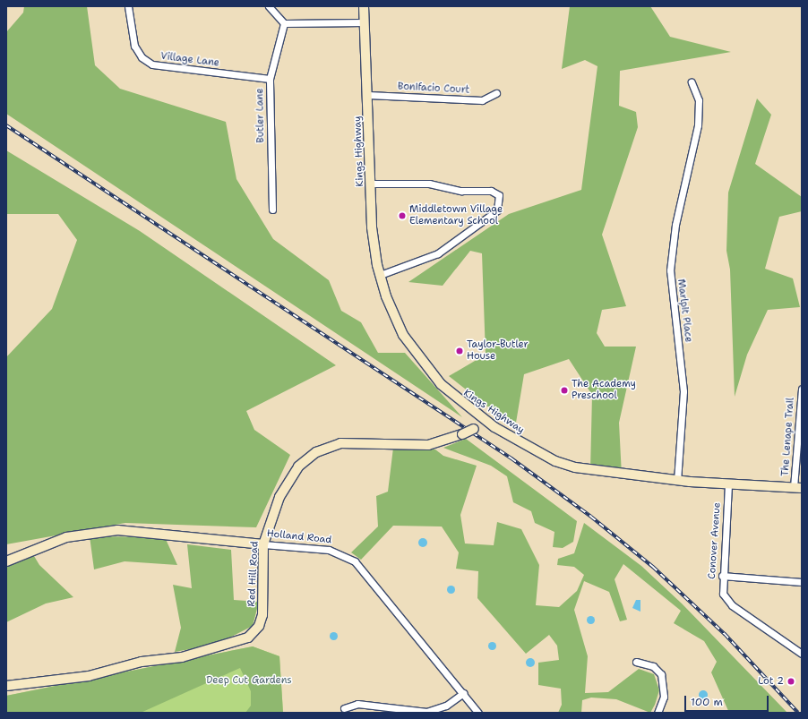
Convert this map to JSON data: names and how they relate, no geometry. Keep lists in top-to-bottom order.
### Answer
{
  "streets": {
    "street": [
      "Village Lane",
      "Bonifacio Court",
      "Butler Lane",
      "Kings Highway",
      "Marlpit Place",
      "The Lenape Trail",
      "Holland Road",
      "Conover Avenue",
      "Red Hill Road"
    ]
  },
  "crossings": [
    ["Village Lane", "Butler Lane"],
    ["Bonifacio Court", "Kings Highway"],
    ["Kings Highway", "Marlpit Place"],
    ["Kings Highway", "The Lenape Trail"],
    ["Kings Highway", "Conover Avenue"],
    ["Kings Highway", "Red Hill Road"],
    ["Holland Road", "Red Hill Road"]
  ],
  "parks": ["Deep Cut Gardens"],
  "places": [
    "Middletown Village Elementary School",
    "Taylor-Butler House",
    "The Academy Preschool",
    "Lot 2"
  ],
  "scale_bar": "100 m"
}
